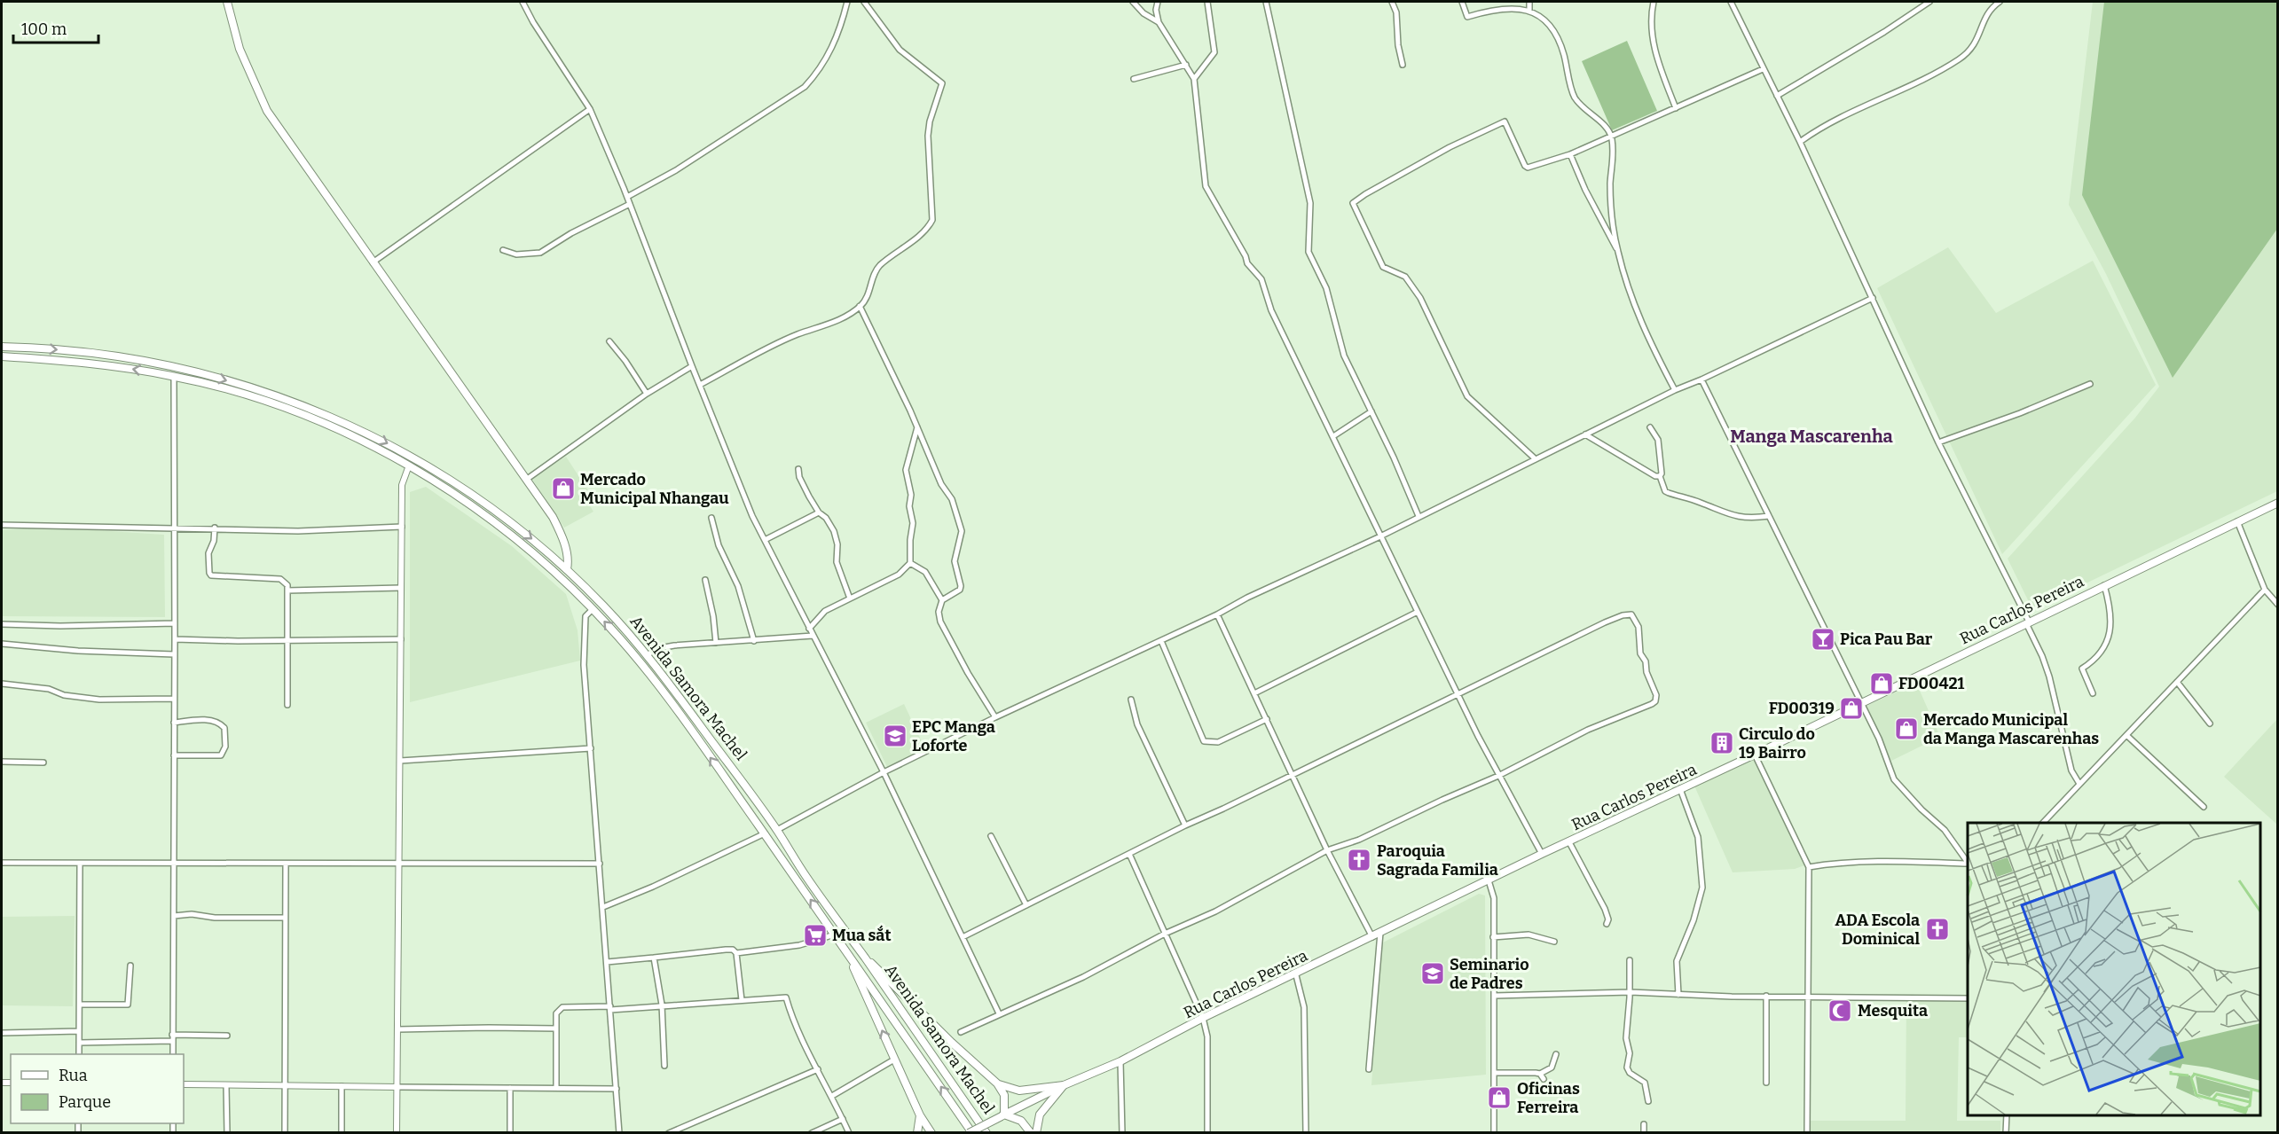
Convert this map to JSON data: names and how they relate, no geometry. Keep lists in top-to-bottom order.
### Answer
{
  "streets": {
    "highway": ["Avenida Samora Machel"],
    "main road": ["Rua Carlos Pereira"]
  },
  "crossings": [
    ["Rua Carlos Pereira", "Avenida Samora Machel"]
  ],
  "districts": ["Manga Mascarenha"],
  "places": {
    "shop": [
      "Mercado Municipal Nhangau",
      "FD00421",
      "FD00319",
      "Mercado Municipal da Manga Mascarenhas",
      "Oficinas Ferreira"
    ],
    "bar": ["Pica Pau Bar"],
    "school or university": ["EPC Manga Loforte", "Seminario de Padres"],
    "building": ["Circulo do 19 Bairro"],
    "church": ["Paroquia Sagrada Familia", "ADA Escola Dominical"],
    "supermarket": ["Mua sắt"],
    "mosque": ["Mesquita"]
  },
  "legend": ["Rua", "Parque"],
  "scale_bar": "100 m"
}
